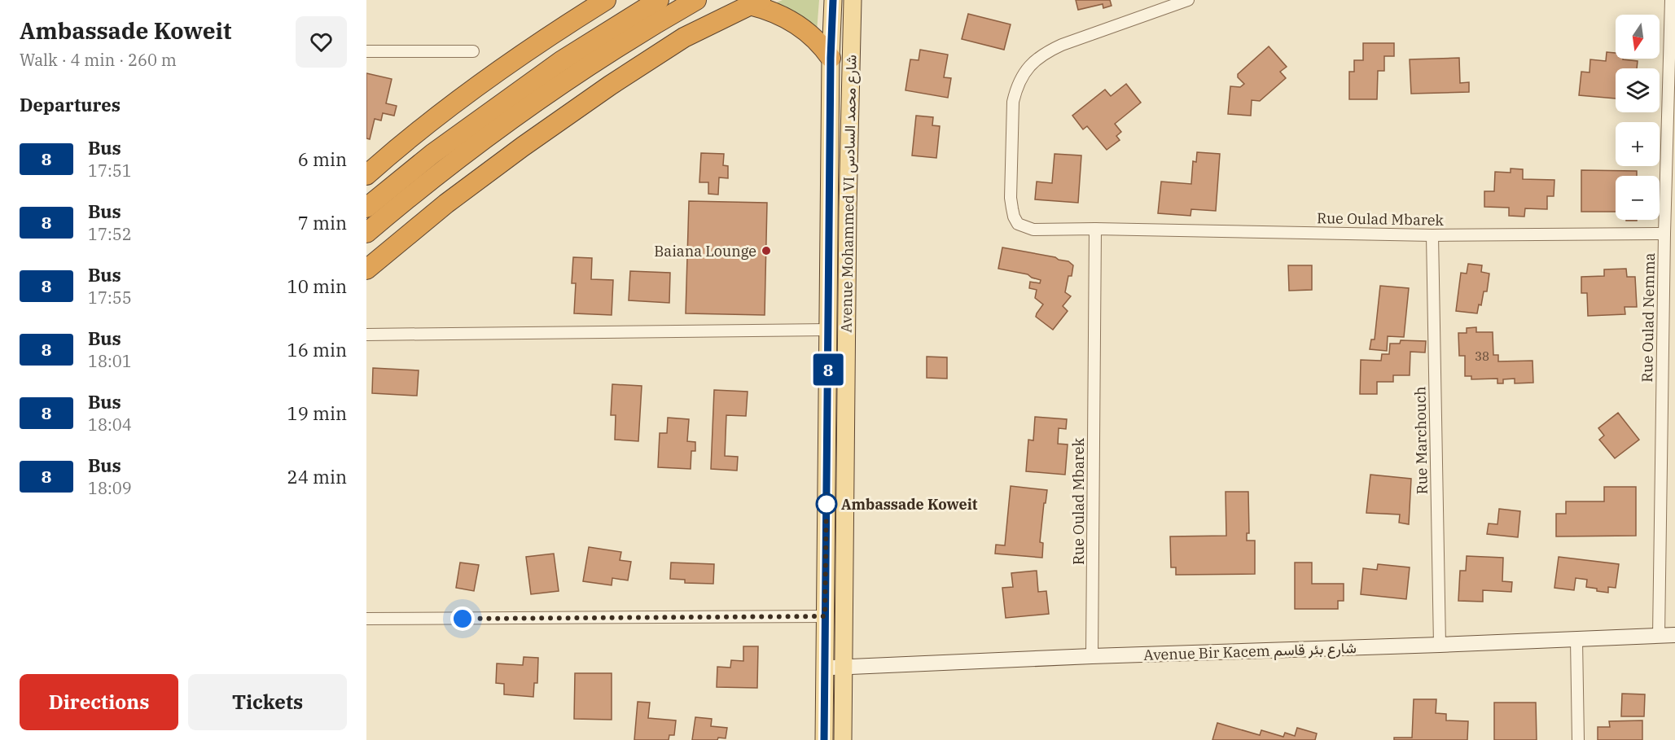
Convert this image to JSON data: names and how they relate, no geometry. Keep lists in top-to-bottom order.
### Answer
{
  "streets": {
    "main road": ["Avenue Mohammed VI شارع محمد السادس"],
    "street": [
      "Rue Oulad Mbarek",
      "Rue Oulad Nemma",
      "Rue Marchouch",
      "Avenue Bir Kacem شارع بئر قاسم"
    ]
  },
  "crossings": [
    ["Avenue Mohammed VI شارع محمد السادس", "Avenue Bir Kacem شارع بئر قاسم"],
    ["Rue Oulad Mbarek", "Rue Oulad Nemma"],
    ["Rue Oulad Mbarek", "Rue Marchouch"],
    ["Rue Oulad Mbarek", "Avenue Bir Kacem شارع بئر قاسم"],
    ["Rue Oulad Nemma", "Avenue Bir Kacem شارع بئر قاسم"],
    ["Rue Marchouch", "Avenue Bir Kacem شارع بئر قاسم"]
  ],
  "places": ["Baiana Lounge", "Ambassade Koweit"],
  "lines": ["bus line 8"],
  "house_numbers": ["38"],
  "north": "bottom",
  "page": {
    "heading": [
      ["Ambassade Koweit", "Walk · 4 min · 260 m"],
      "Departures"
    ],
    "on_map": "8",
    "map_buttons": ["+", "−"],
    "list": [
      {
        "mark": "8",
        "name": "Bus",
        "note": "17:51",
        "value": "6 min"
      },
      {
        "mark": "8",
        "name": "Bus",
        "note": "17:52",
        "value": "7 min"
      },
      {
        "mark": "8",
        "name": "Bus",
        "note": "17:55",
        "value": "10 min"
      },
      {
        "mark": "8",
        "name": "Bus",
        "note": "18:01",
        "value": "16 min"
      },
      {
        "mark": "8",
        "name": "Bus",
        "note": "18:04",
        "value": "19 min"
      },
      {
        "mark": "8",
        "name": "Bus",
        "note": "18:09",
        "value": "24 min"
      }
    ],
    "buttons": ["Directions", "Tickets"]
  }
}
